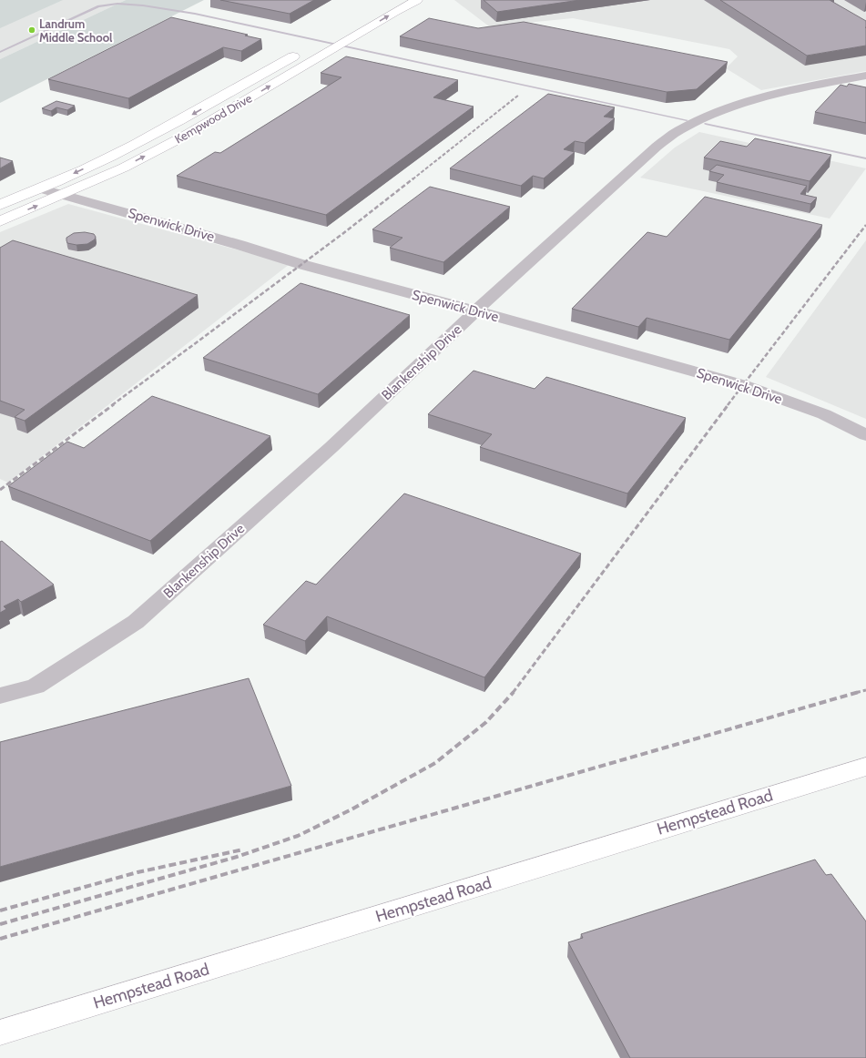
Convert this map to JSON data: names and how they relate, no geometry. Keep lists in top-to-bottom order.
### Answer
{
  "streets": {
    "main road": ["Kempwood Drive", "Hempstead Road"],
    "street": ["Spenwick Drive", "Blankenship Drive"]
  },
  "crossings": [
    ["Kempwood Drive", "Spenwick Drive"],
    ["Spenwick Drive", "Blankenship Drive"]
  ],
  "places": ["Landrum Middle School"]
}
